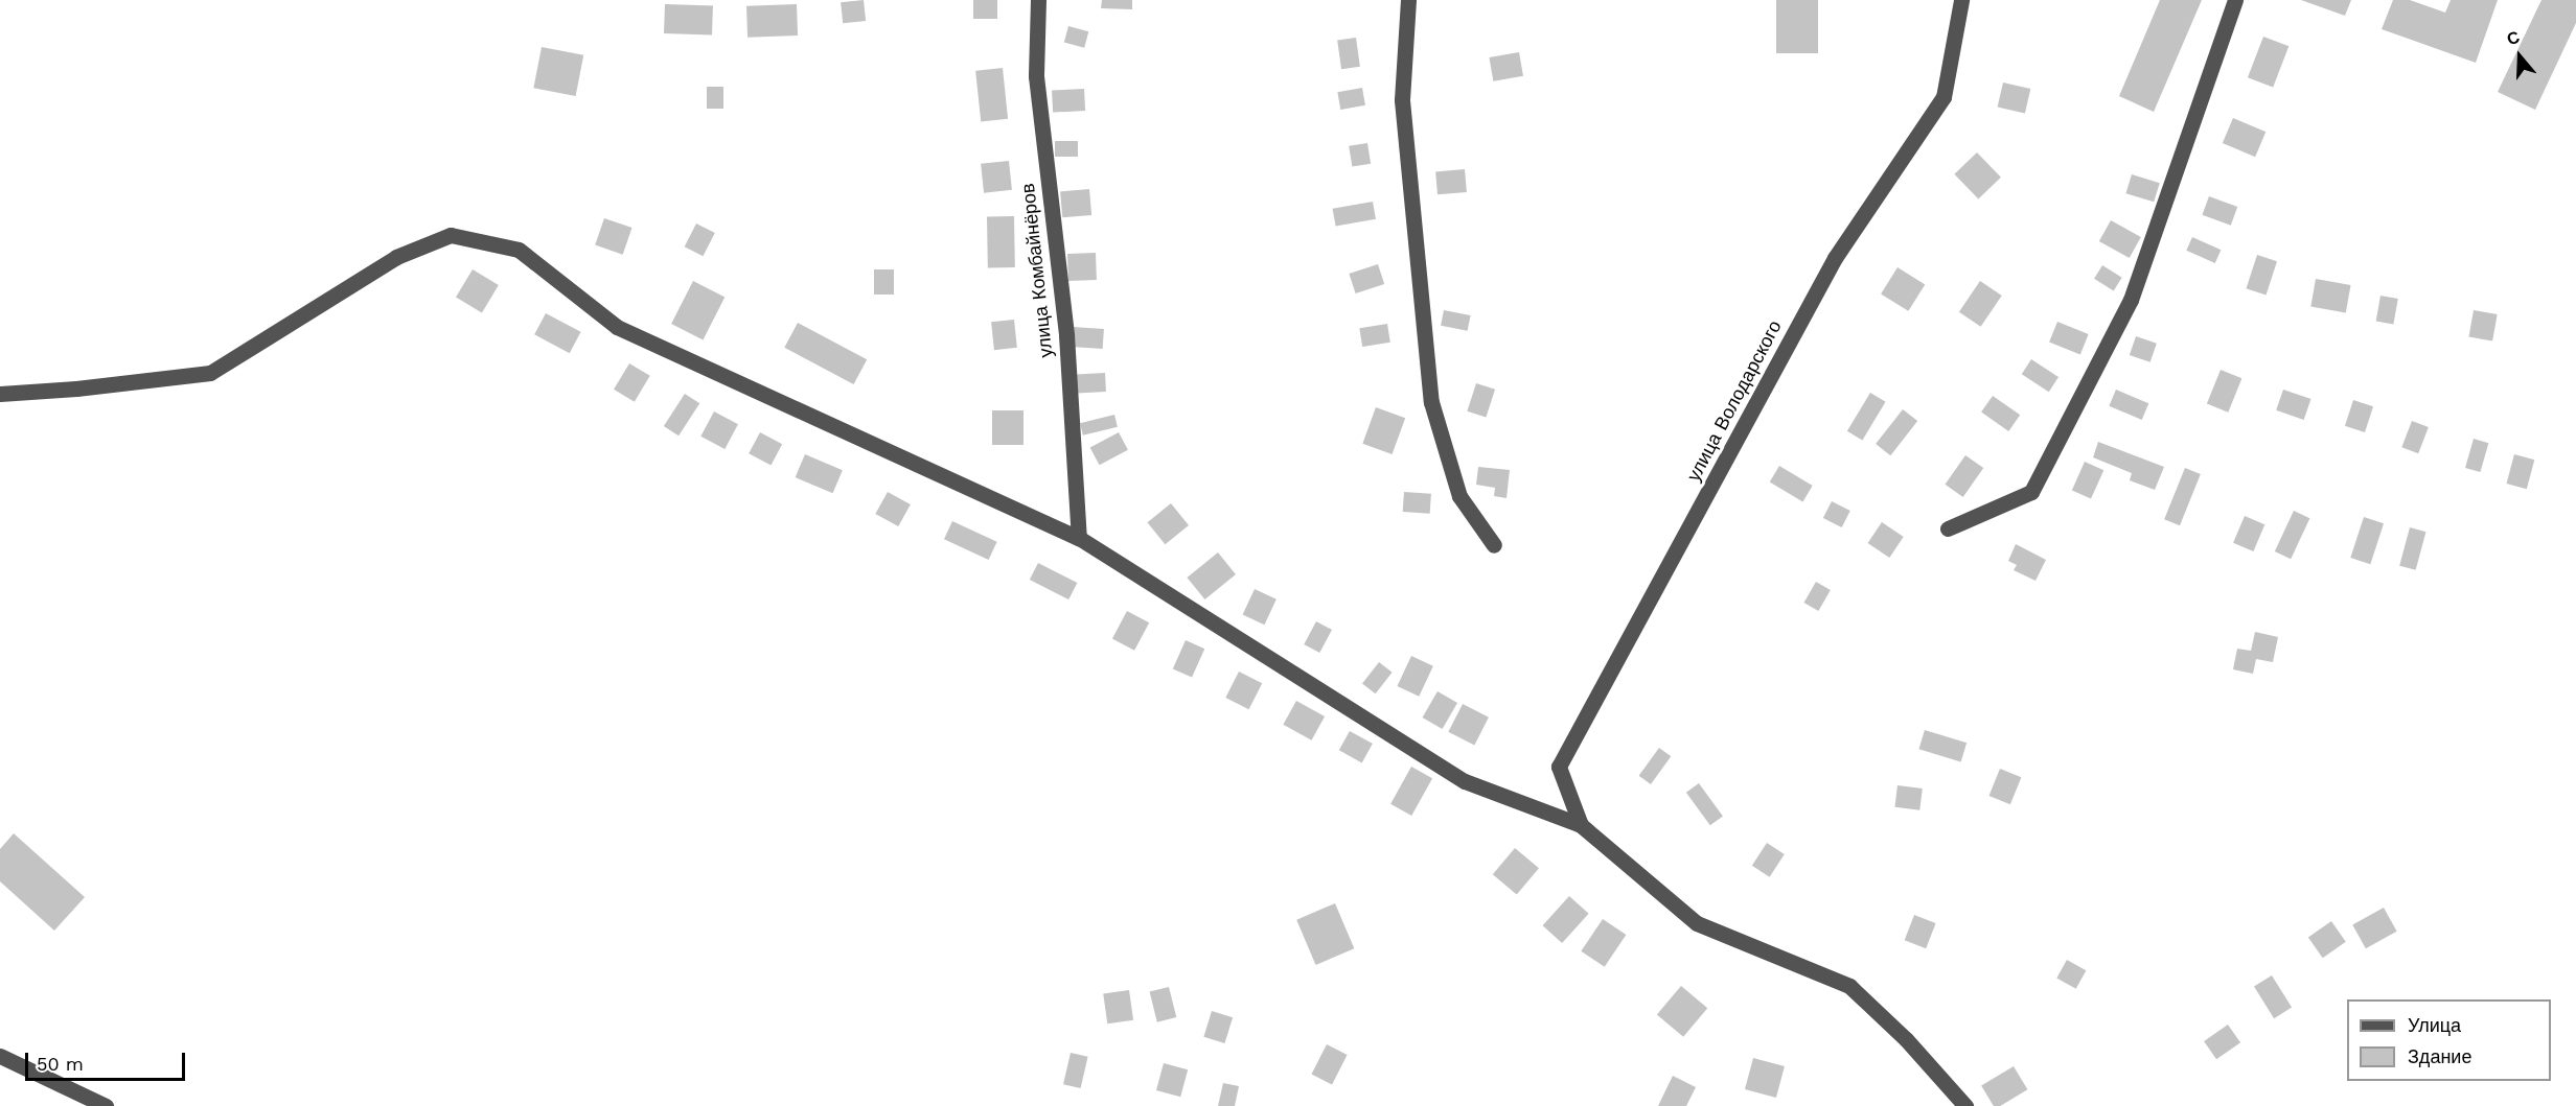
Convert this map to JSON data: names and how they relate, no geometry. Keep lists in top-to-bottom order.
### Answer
{
  "streets": {
    "street": ["улица Комбайнёров", "улица Володарского"]
  },
  "legend": ["Улица", "Здание"],
  "scale_bar": "50 m",
  "north": "top"
}
